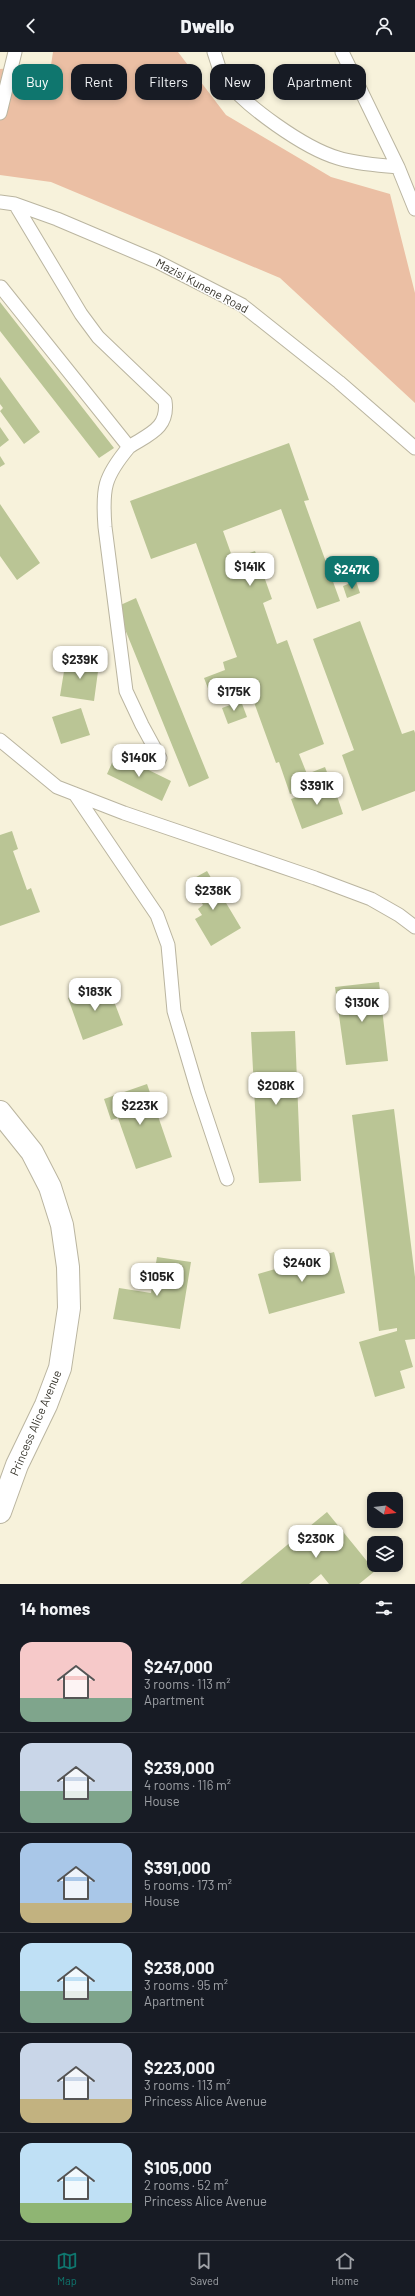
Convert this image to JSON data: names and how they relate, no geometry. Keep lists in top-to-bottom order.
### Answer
{
  "streets": {
    "street": ["Princess Alice Avenue"],
    "lane": ["Mazisi Kunene Road"]
  },
  "north": "right",
  "page": {
    "header": "Dwello",
    "chip": [
      "Buy",
      "Rent",
      "Filters",
      "New",
      "Apartment"
    ],
    "price": [
      "$141K",
      "$247K",
      "$239K",
      "$175K",
      "$140K",
      "$391K",
      "$238K",
      "$183K",
      "$130K",
      "$208K",
      "$223K",
      "$240K",
      "$105K",
      "$230K"
    ],
    "heading": "14 homes",
    "list": [
      {
        "name": "$247,000",
        "note": "3 rooms · 113 m² · Apartment"
      },
      {
        "name": "$239,000",
        "note": "4 rooms · 116 m² · House"
      },
      {
        "name": "$391,000",
        "note": "5 rooms · 173 m² · House"
      },
      {
        "name": "$238,000",
        "note": "3 rooms · 95 m² · Apartment"
      },
      {
        "name": "$223,000",
        "note": "3 rooms · 113 m² · Princess Alice Avenue"
      },
      {
        "name": "$105,000",
        "note": "2 rooms · 52 m² · Princess Alice Avenue"
      }
    ],
    "tabs": ["Map", "Saved", "Home"]
  }
}
